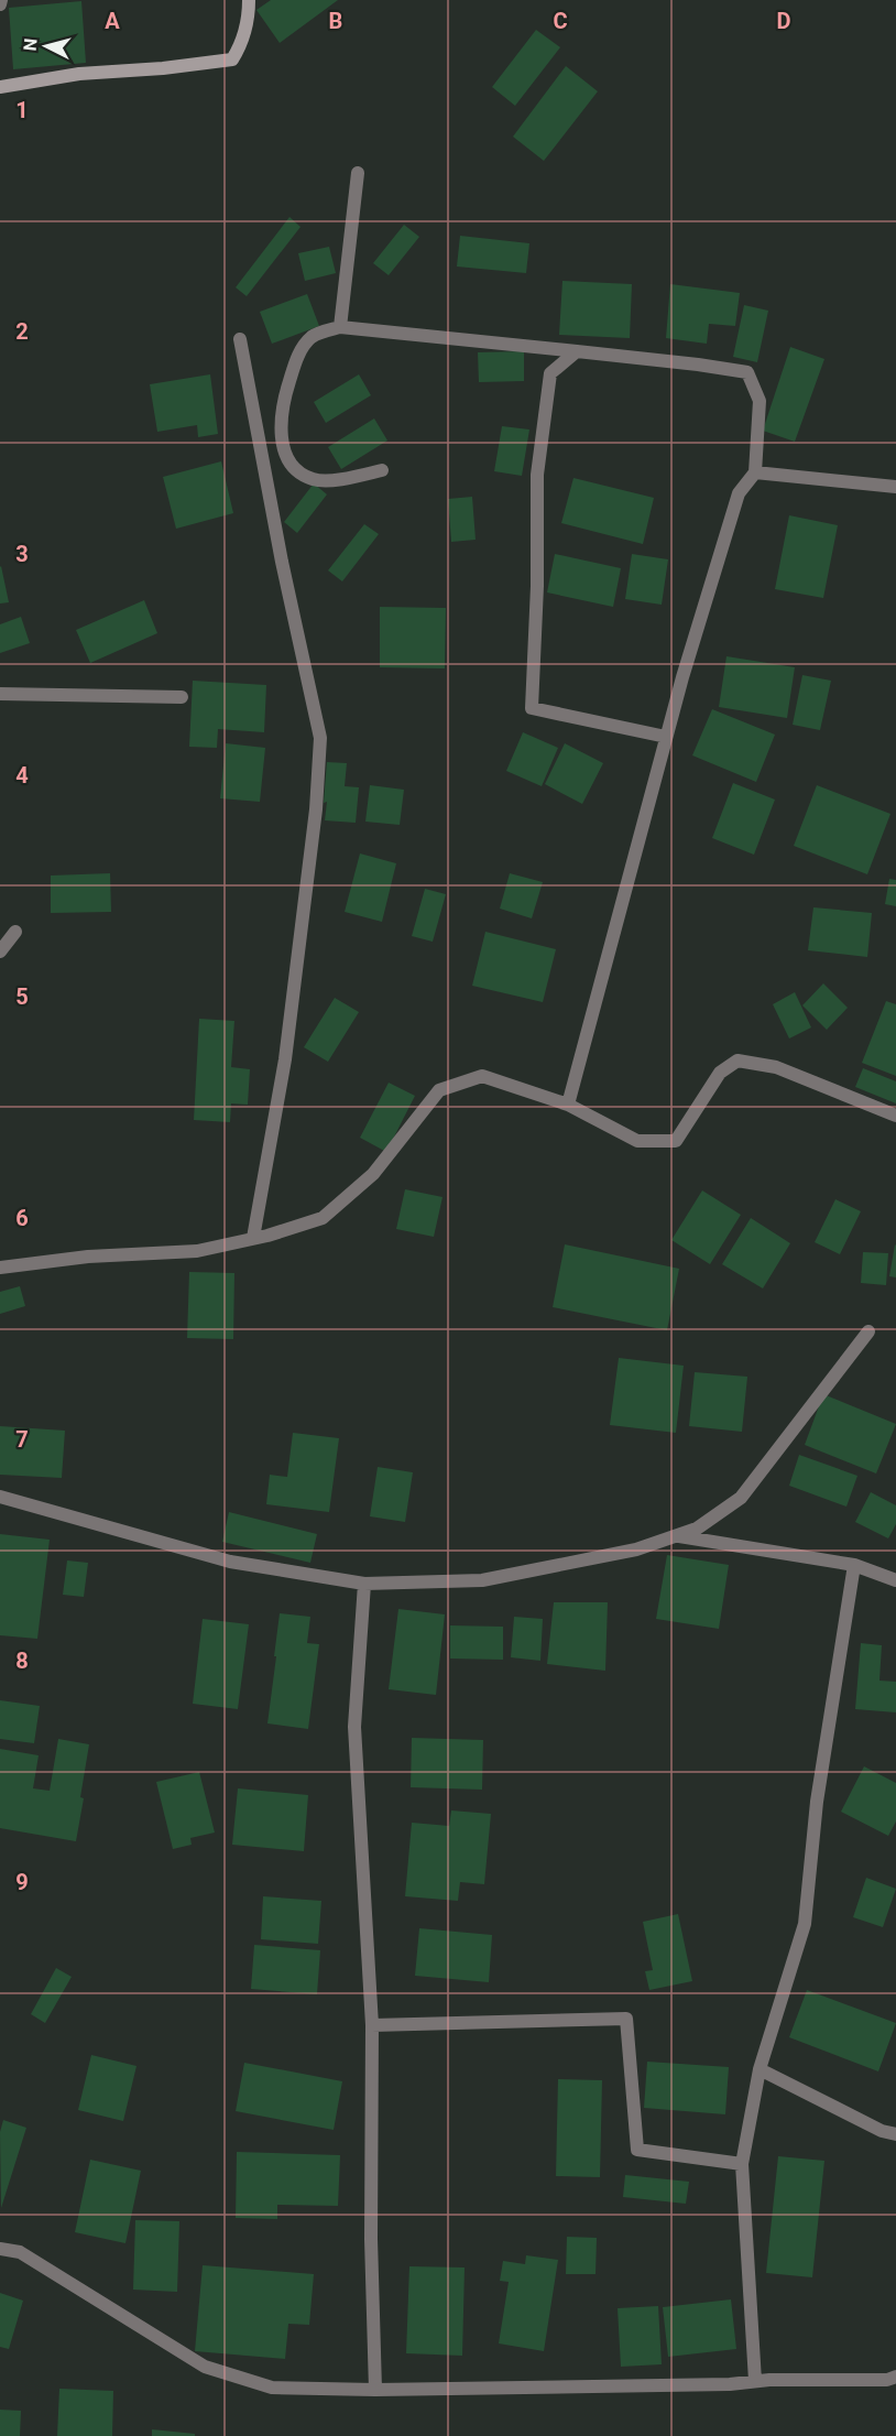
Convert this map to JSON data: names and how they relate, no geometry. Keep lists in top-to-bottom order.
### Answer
{
  "north": "left",
  "grid": {
    "columns": [
      "A",
      "B",
      "C",
      "D"
    ],
    "rows": [
      "1",
      "2",
      "3",
      "4",
      "5",
      "6",
      "7",
      "8",
      "9"
    ]
  }
}
